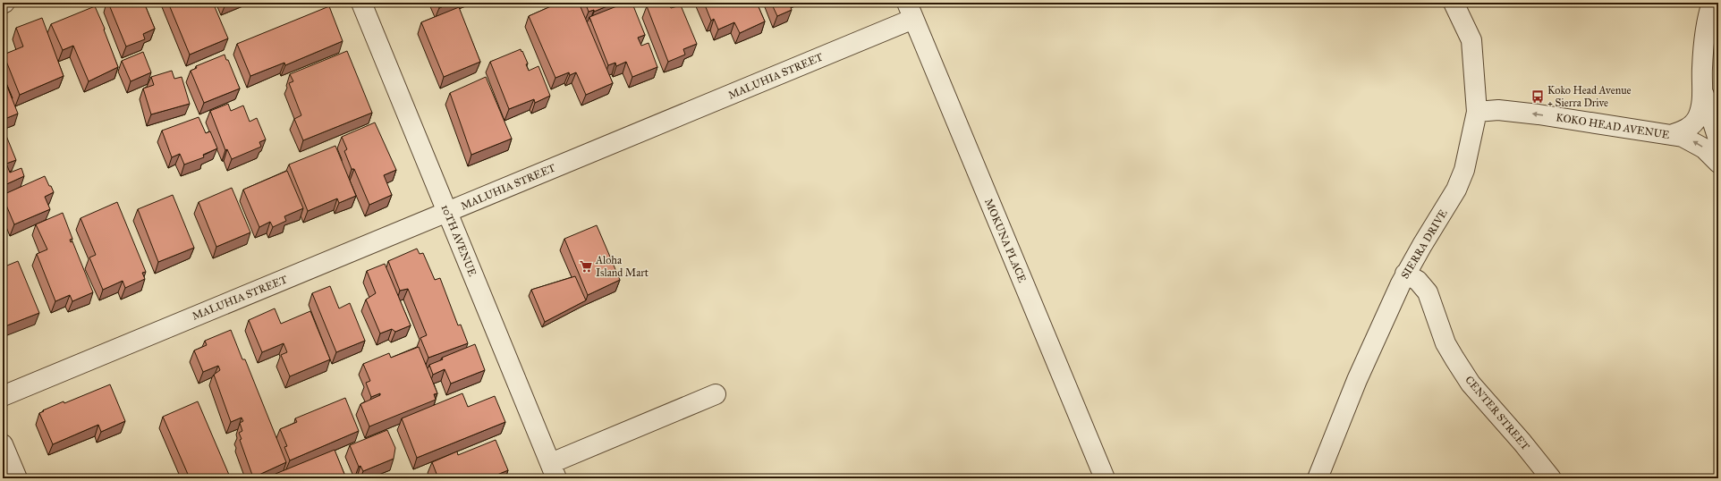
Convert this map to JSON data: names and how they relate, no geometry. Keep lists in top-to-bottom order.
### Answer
{
  "streets": {
    "street": [
      "MALUHIA STREET",
      "KOKO HEAD AVENUE",
      "10TH AVENUE",
      "MOKUNA PLACE",
      "SIERRA DRIVE",
      "CENTER STREET"
    ]
  },
  "crossings": [
    ["MALUHIA STREET", "10TH AVENUE"],
    ["MALUHIA STREET", "MOKUNA PLACE"],
    ["KOKO HEAD AVENUE", "SIERRA DRIVE"],
    ["SIERRA DRIVE", "CENTER STREET"]
  ],
  "one_way": ["KOKO HEAD AVENUE"],
  "places": {
    "bus stop": ["Koko Head Avenue + Sierra Drive"],
    "supermarket": ["Aloha Island Mart"]
  }
}
